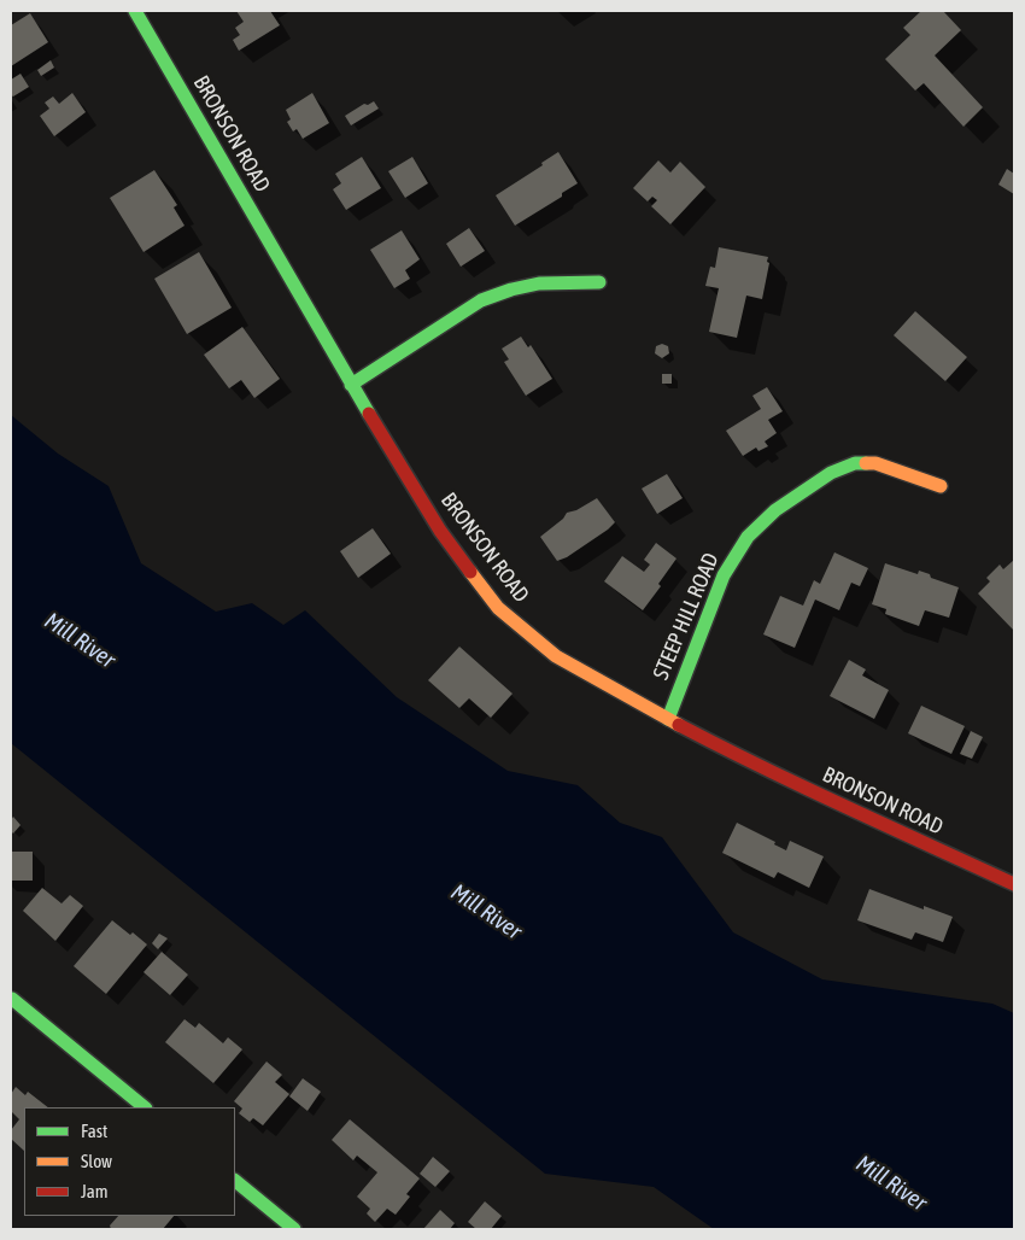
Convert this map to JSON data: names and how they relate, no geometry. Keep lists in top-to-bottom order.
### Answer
{
  "streets": {
    "main road": ["BRONSON ROAD", "STEEP HILL ROAD"]
  },
  "crossings": [
    ["BRONSON ROAD", "STEEP HILL ROAD"]
  ],
  "water": ["Mill River"],
  "legend": ["Fast", "Slow", "Jam"]
}
